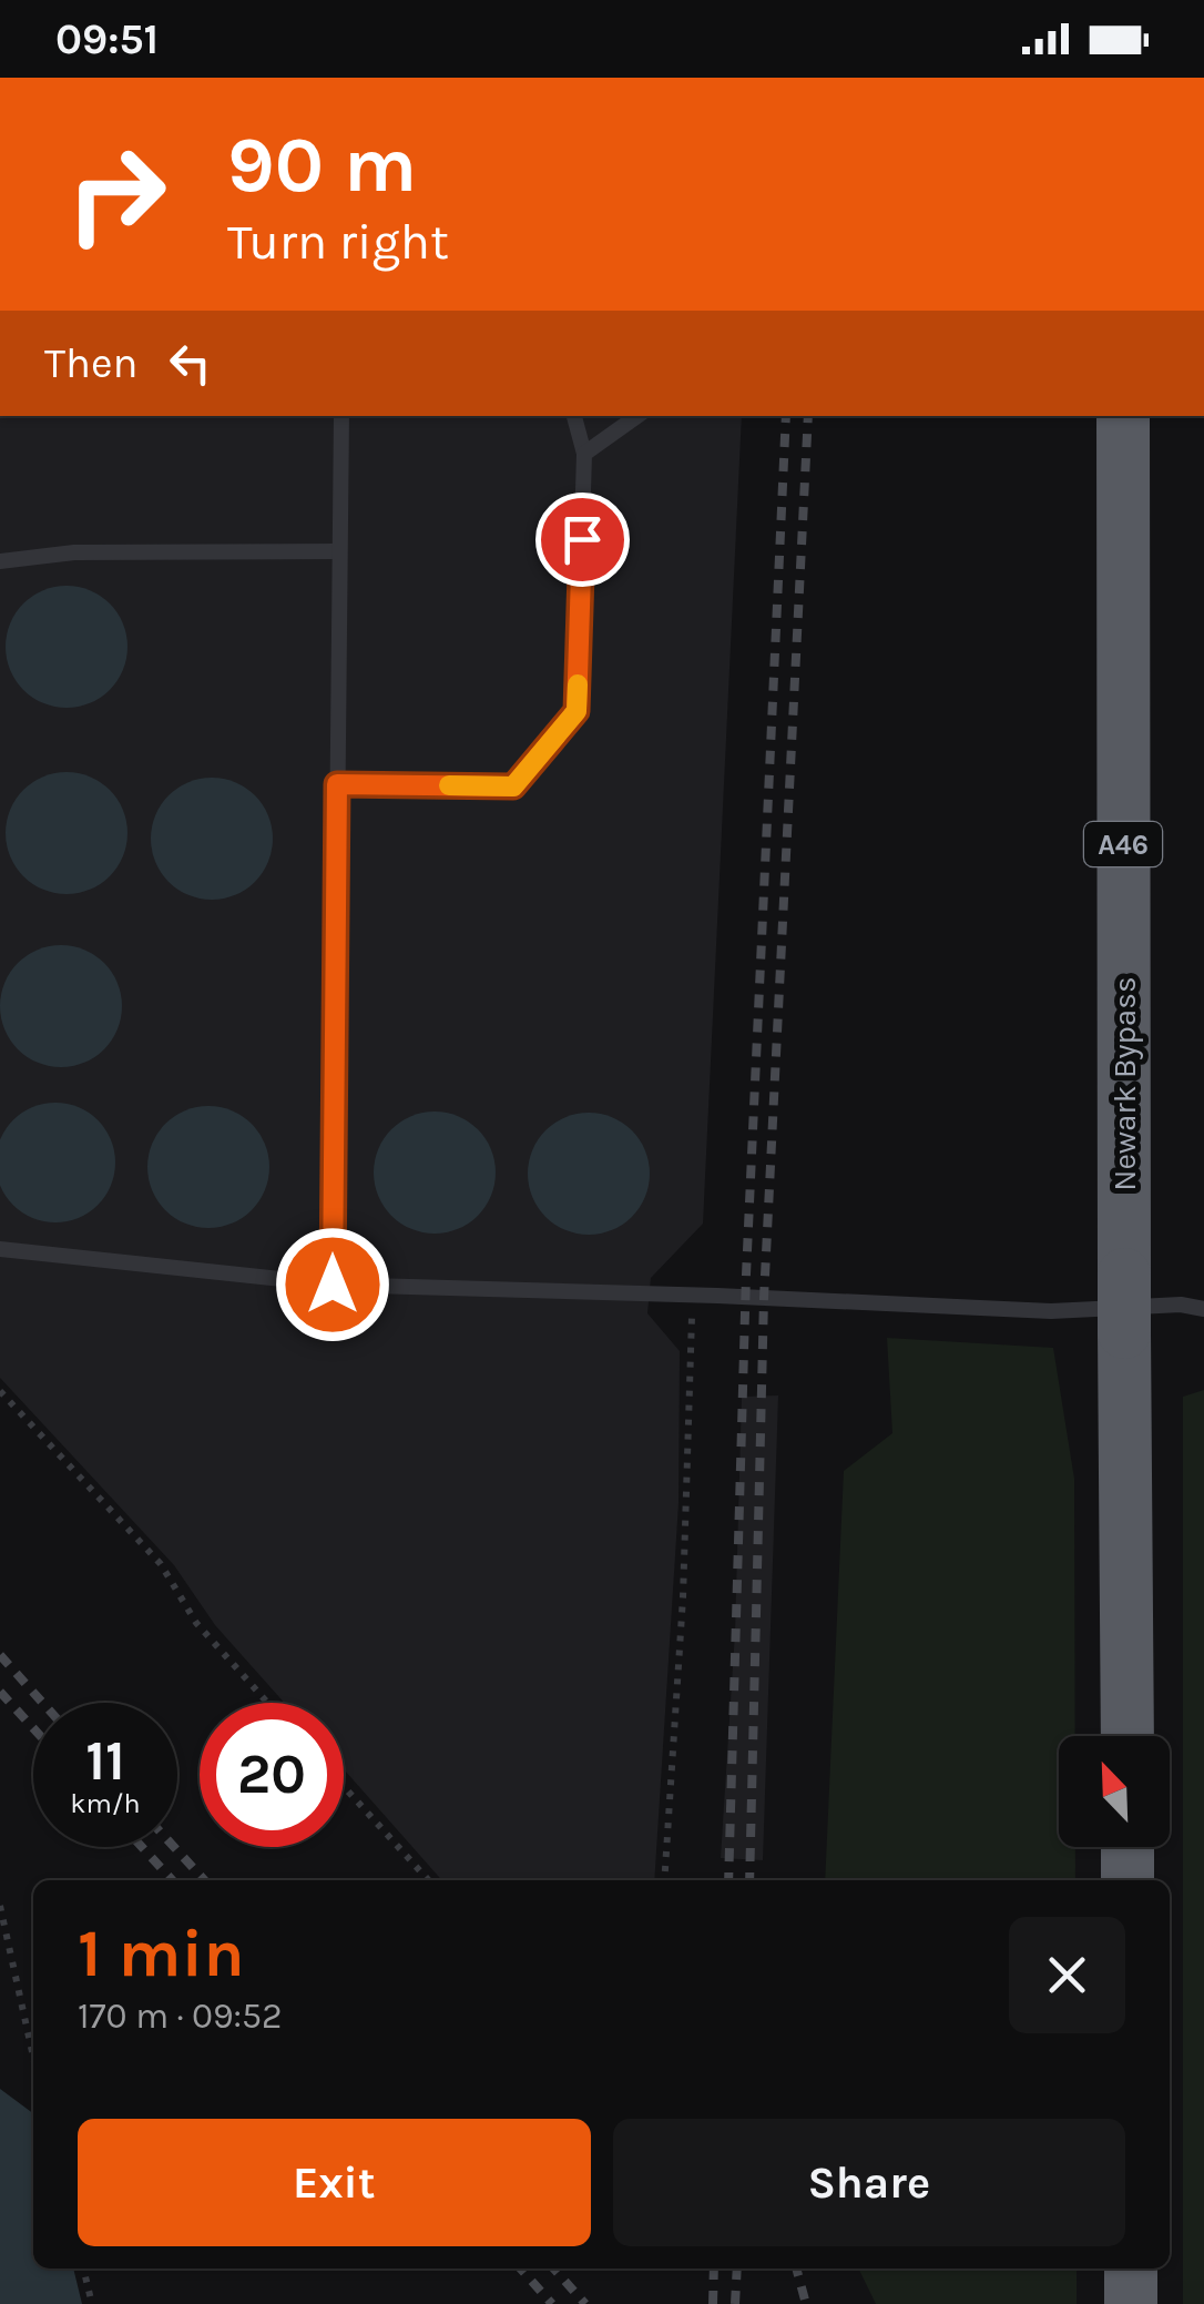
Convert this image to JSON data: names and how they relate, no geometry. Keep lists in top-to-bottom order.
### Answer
{
  "streets": {
    "highway": ["A46", "Newark Bypass"]
  },
  "north": "top left",
  "page": {
    "status": "09:51",
    "turn": ["90 m", "Turn right"],
    "then": "Then",
    "speed": "11 km/h",
    "limit": "20",
    "heading": ["1 min", "170 m · 09:52"],
    "buttons": ["Exit", "Share"]
  }
}
